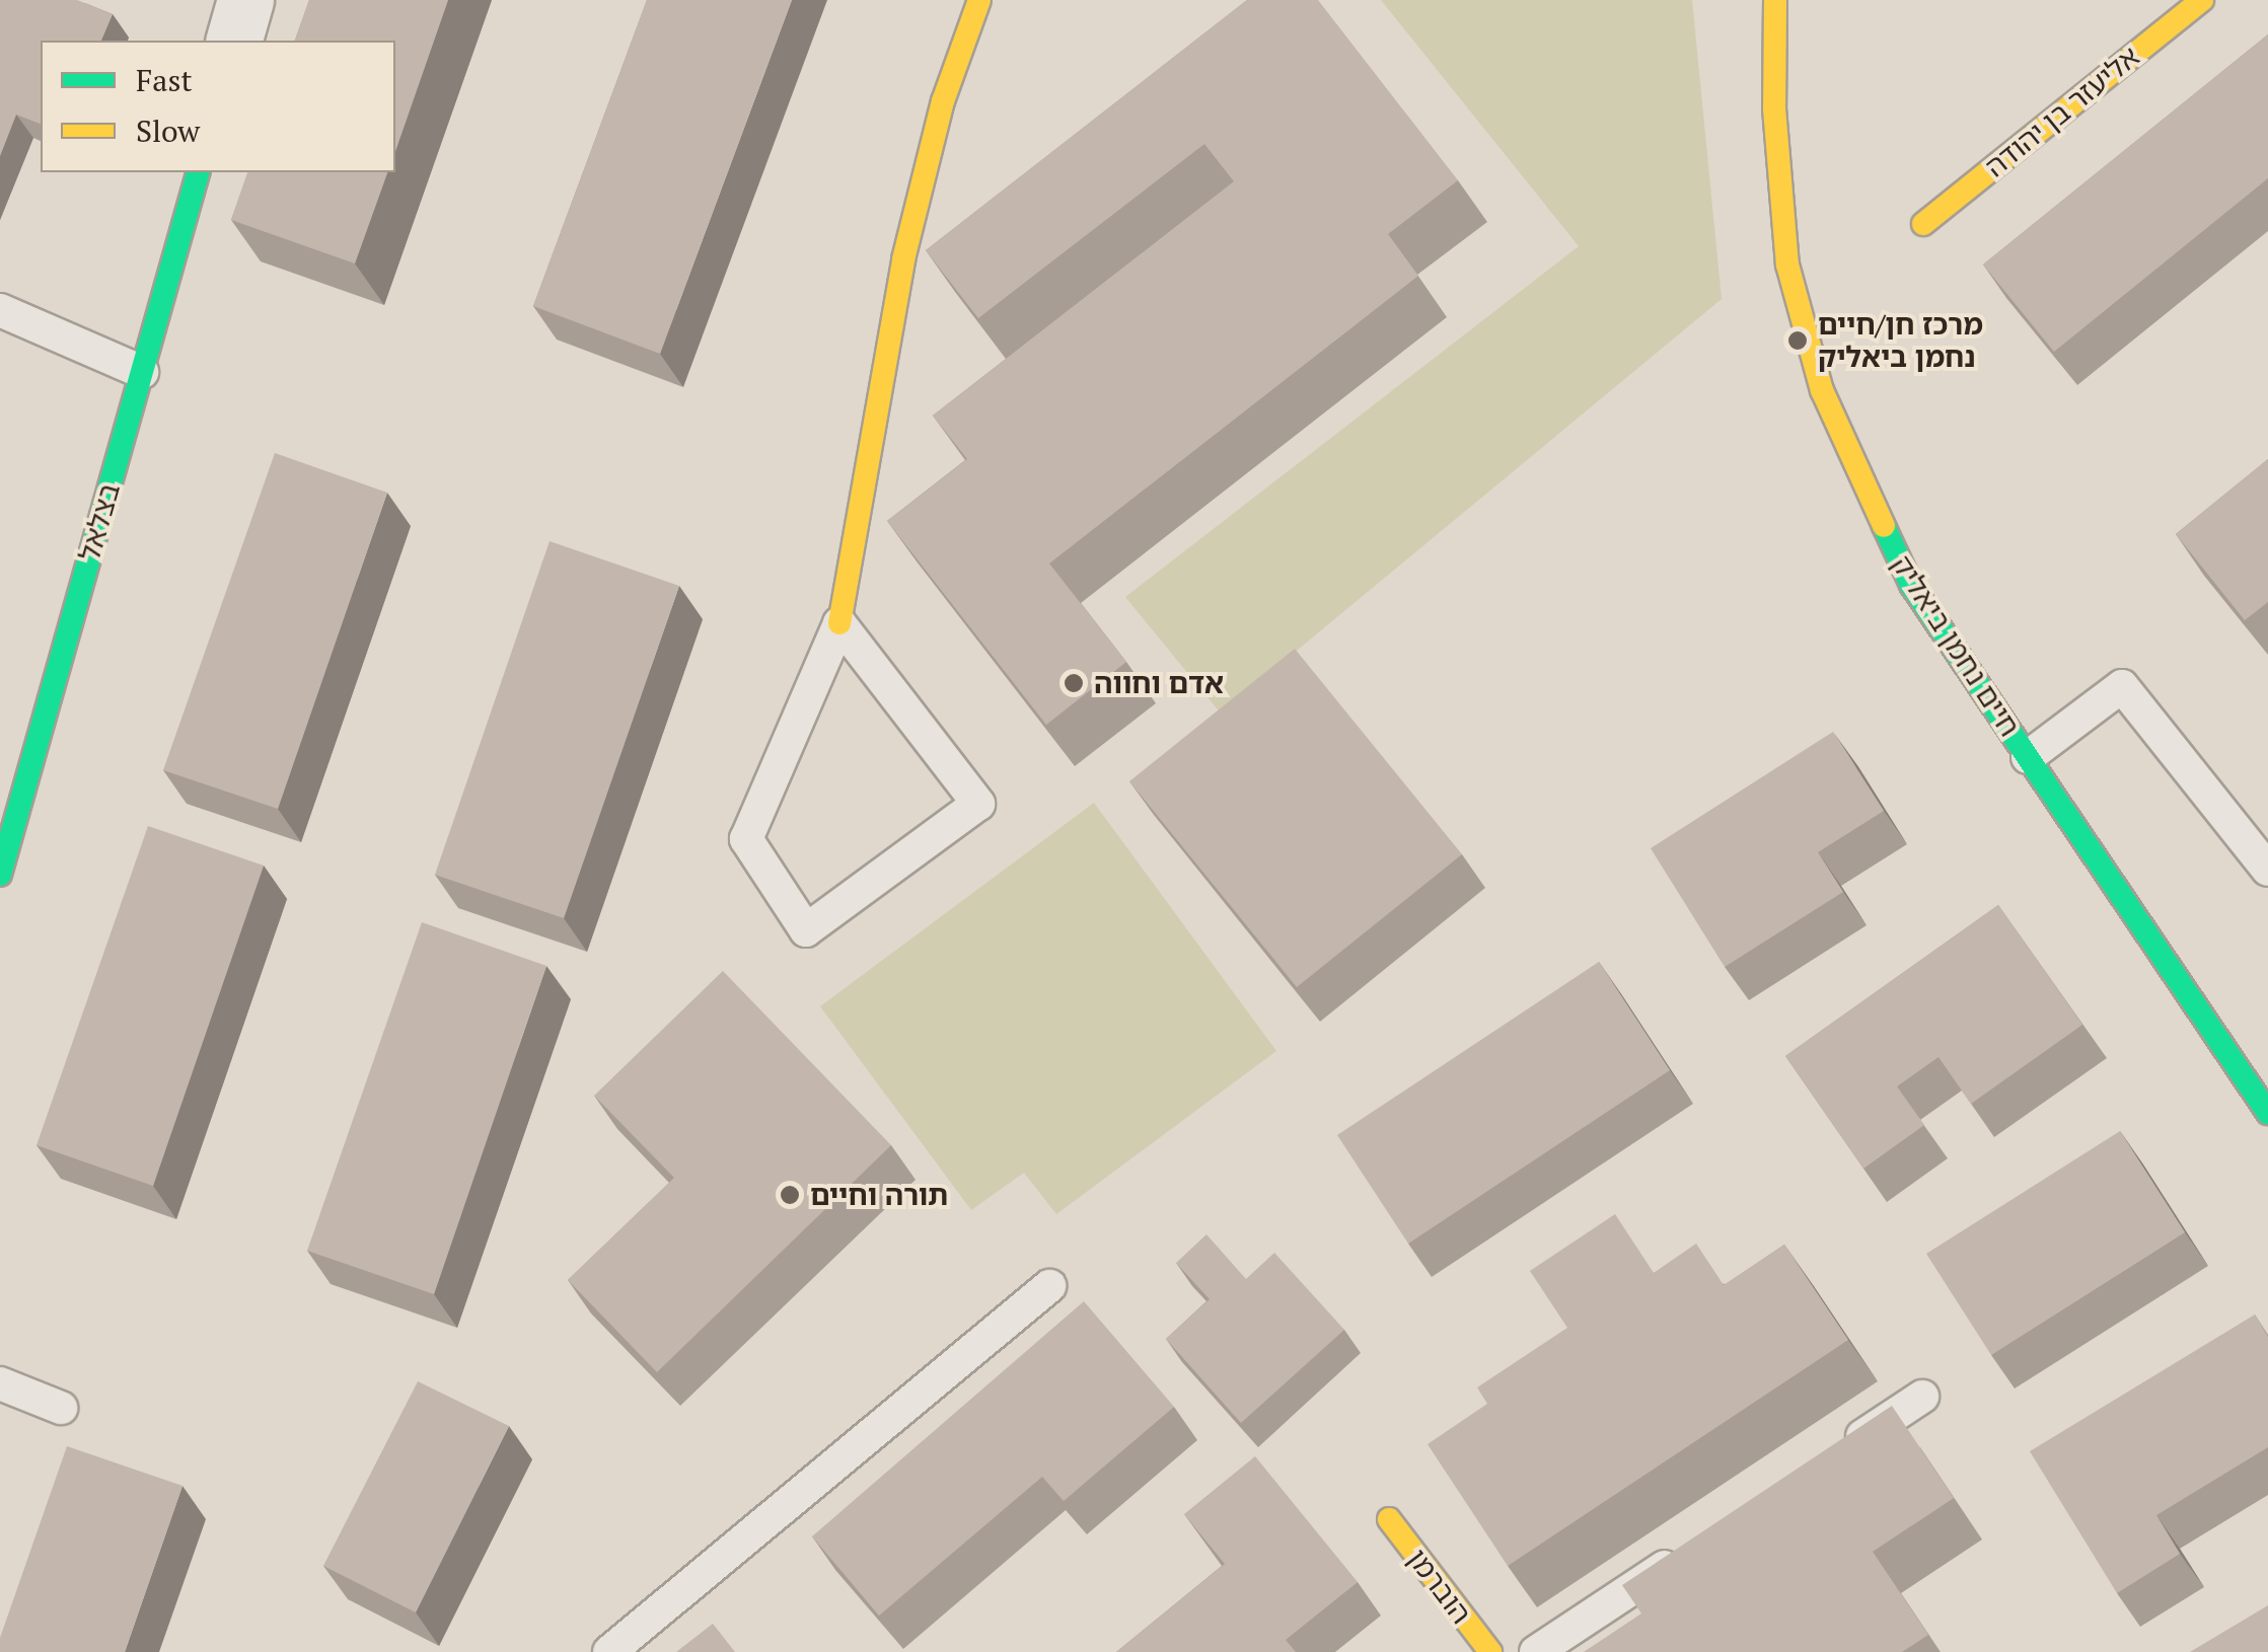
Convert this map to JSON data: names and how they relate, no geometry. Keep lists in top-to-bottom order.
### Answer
{
  "streets": {
    "street": [
      "אליעזר בן יהודה",
      "בצלאל",
      "חיים נחמן ביאליק",
      "הוברמן"
    ]
  },
  "places": ["מרכז חן/חיים נחמן ביאליק", "אדם וחווה", "תורה וחיים"],
  "legend": ["Fast", "Slow"]
}
